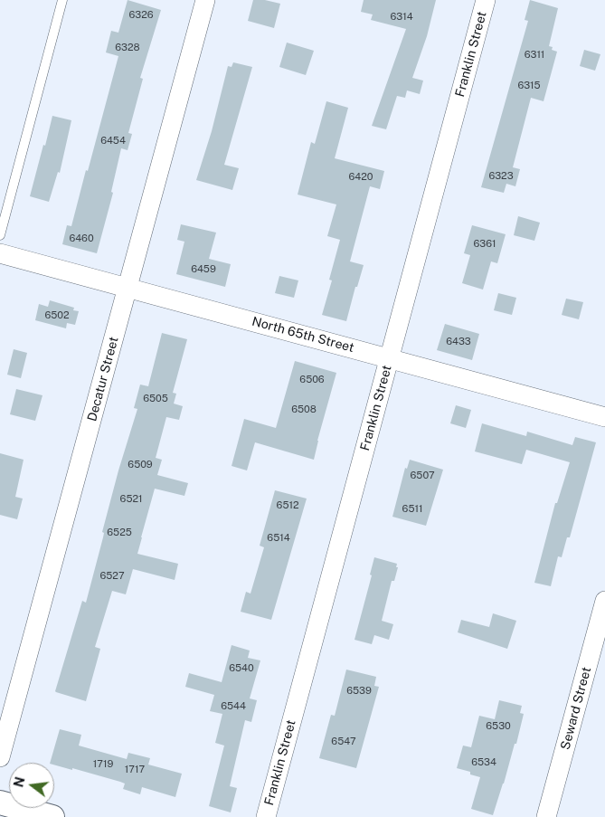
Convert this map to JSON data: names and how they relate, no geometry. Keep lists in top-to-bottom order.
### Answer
{
  "streets": {
    "street": [
      "Franklin Street",
      "North 65th Street",
      "Decatur Street",
      "Seward Street"
    ]
  },
  "crossings": [
    ["Franklin Street", "North 65th Street"],
    ["North 65th Street", "Decatur Street"]
  ],
  "house_numbers": [
    "6326",
    "6314",
    "6328",
    "6311",
    "6315",
    "6454",
    "6323",
    "6420",
    "6460",
    "6361",
    "6459",
    "6502",
    "6433",
    "6506",
    "6505",
    "6508",
    "6509",
    "6507",
    "6521",
    "6512",
    "6511",
    "6525",
    "6514",
    "6527",
    "6540",
    "6539",
    "6544",
    "6530",
    "6547",
    "6534",
    "1719",
    "1717"
  ],
  "north": "left"
}
